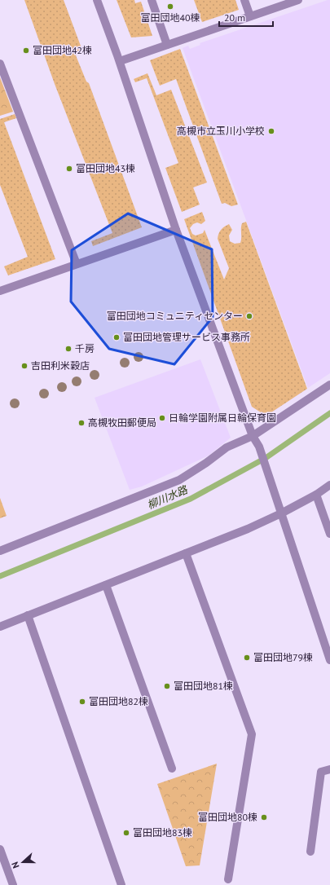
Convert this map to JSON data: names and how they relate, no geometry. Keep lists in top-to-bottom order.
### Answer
{
  "water": ["柳川水路"],
  "places": [
    "富田団地40棟",
    "富田団地42棟",
    "高槻市立玉川小学校",
    "富田団地43棟",
    "富田団地コミュニティセンター",
    "富田団地管理サービス事務所",
    "千房",
    "吉田利米穀店",
    "日輪学園附属日輪保育園",
    "高槻牧田郵便局",
    "富田団地79棟",
    "富田団地81棟",
    "富田団地82棟",
    "富田団地80棟",
    "富田団地83棟"
  ],
  "scale_bar": "20 m",
  "north": "left"
}
